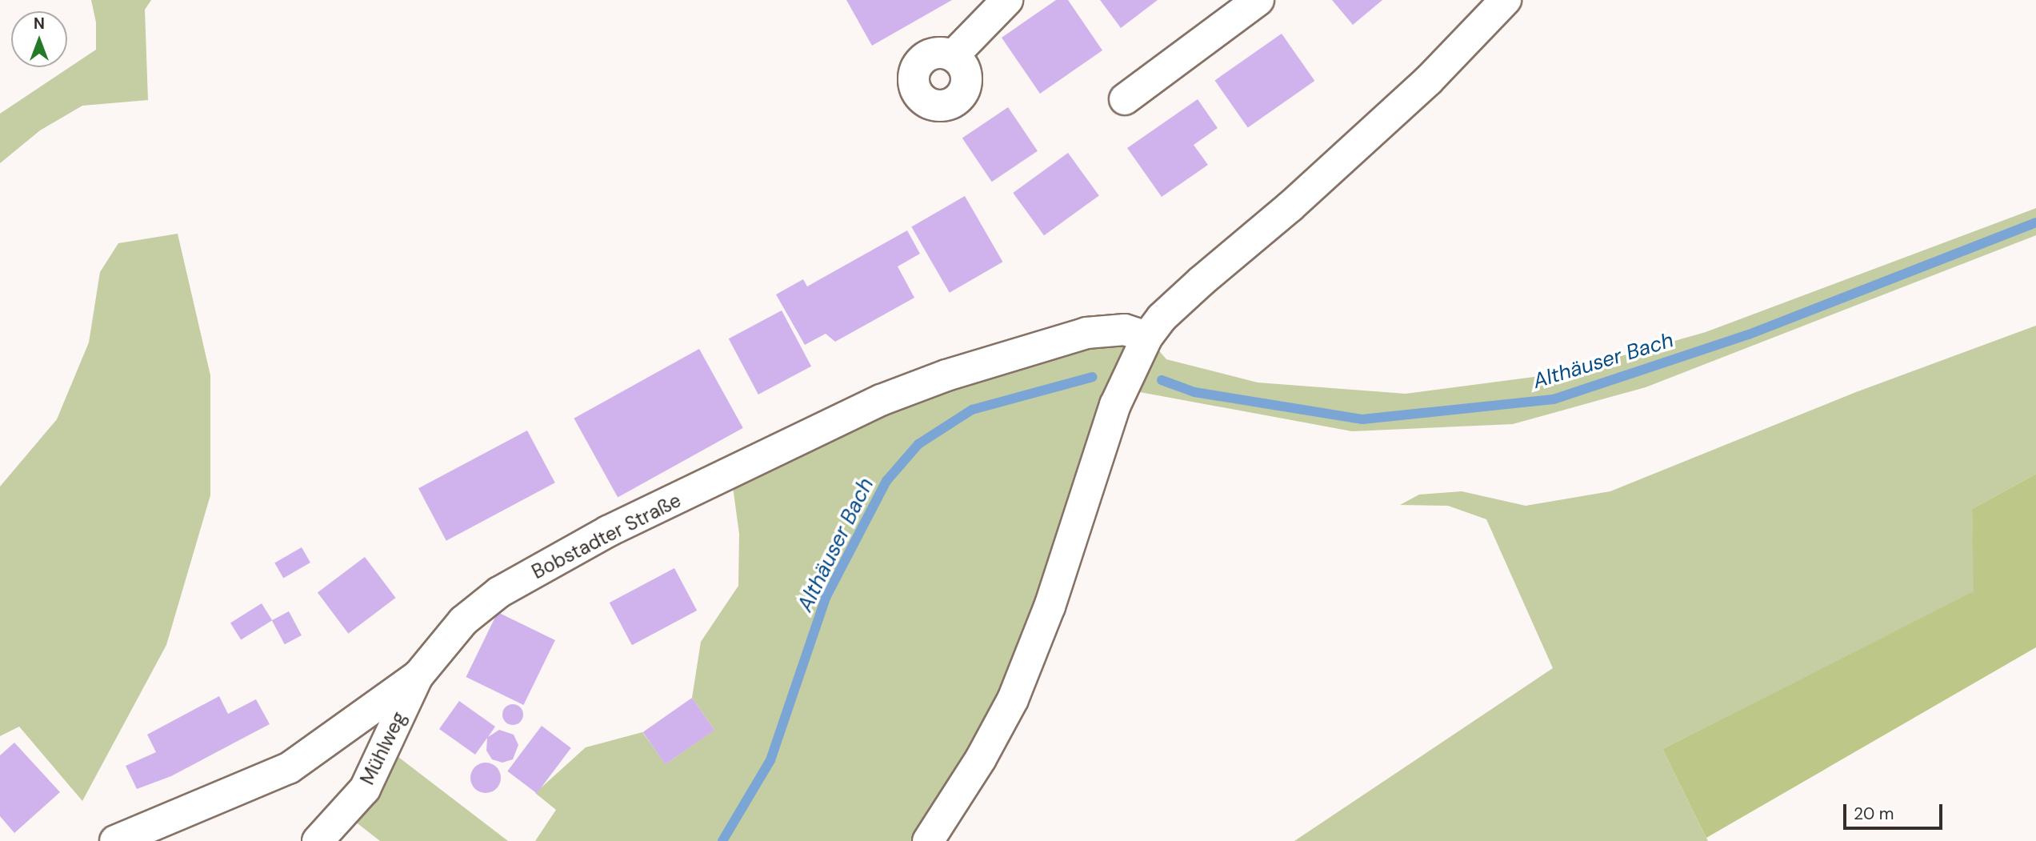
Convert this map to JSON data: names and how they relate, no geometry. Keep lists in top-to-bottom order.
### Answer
{
  "streets": {
    "street": ["Bobstadter Straße", "Mühlweg"]
  },
  "crossings": [
    ["Bobstadter Straße", "Mühlweg"]
  ],
  "water": ["Althäuser Bach"],
  "scale_bar": "20 m",
  "north": "top"
}
